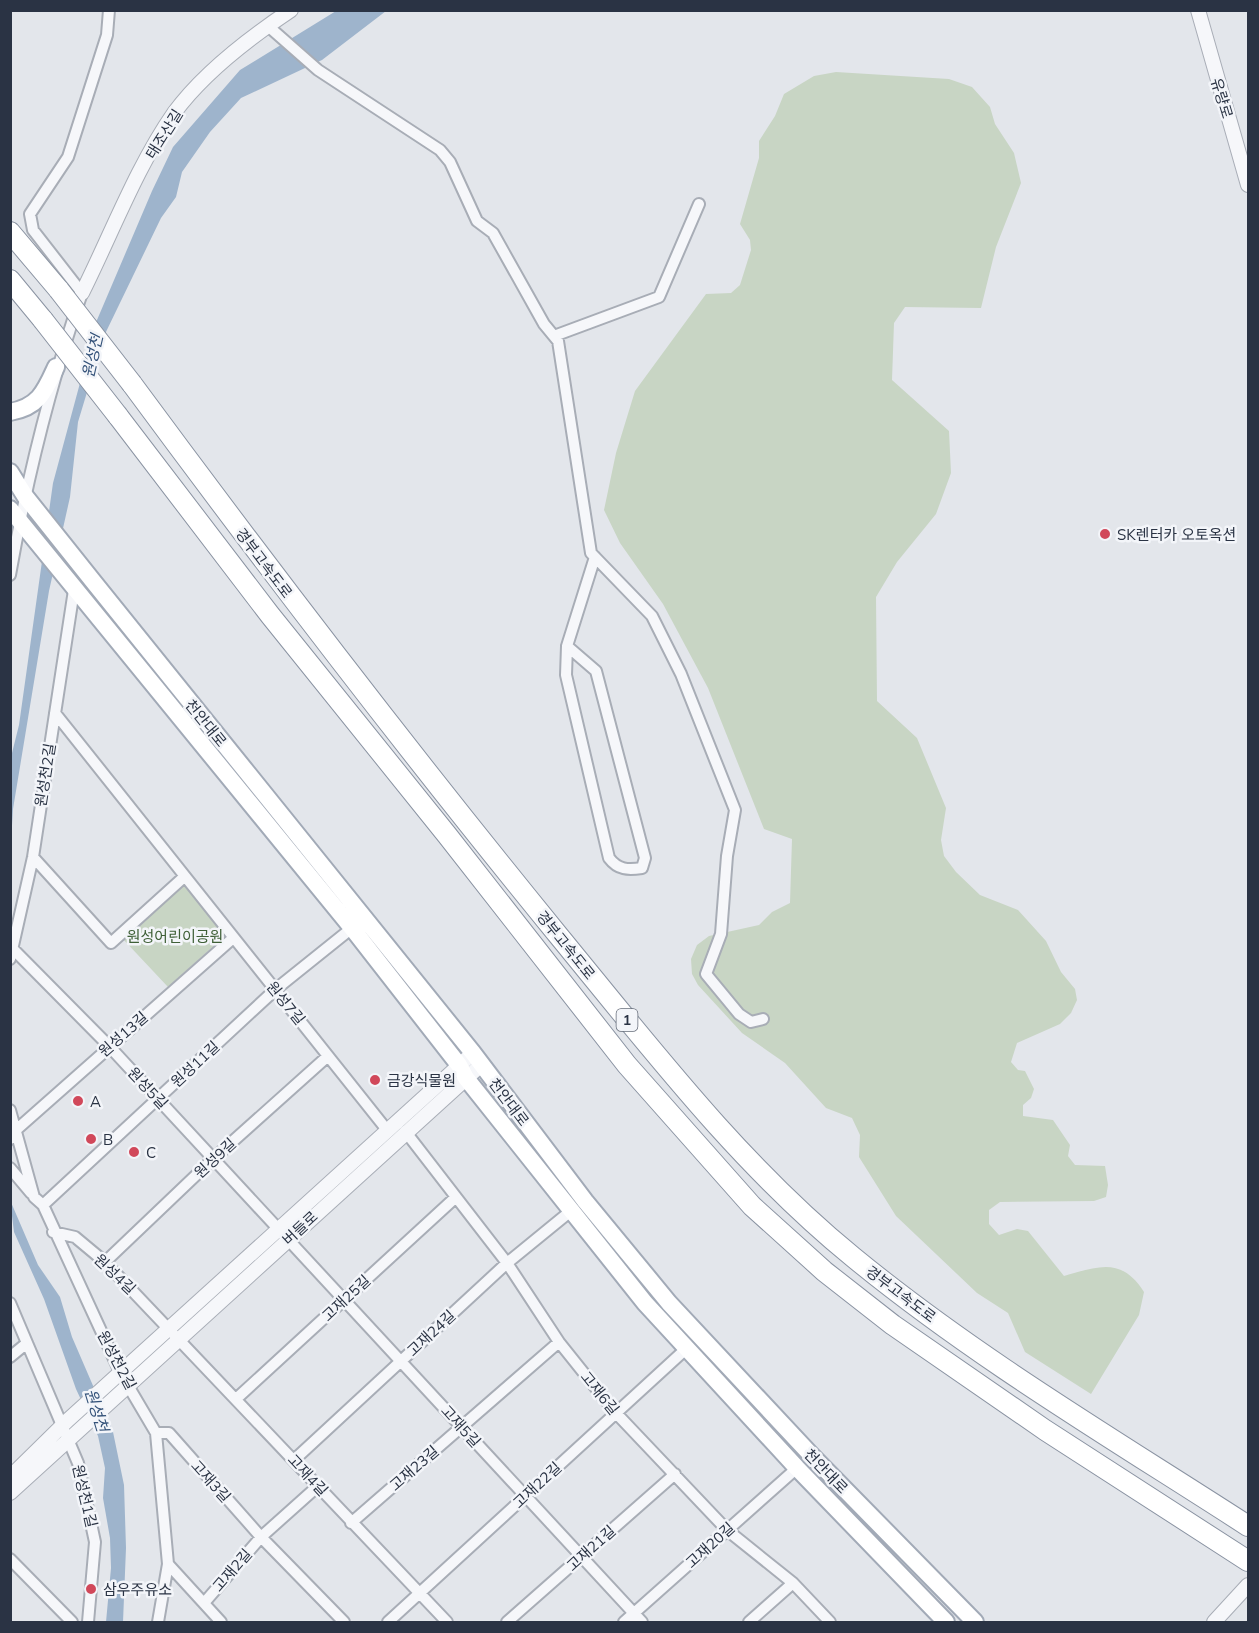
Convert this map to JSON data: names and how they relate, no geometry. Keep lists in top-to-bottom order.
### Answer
{
  "streets": {
    "highway": ["경부고속도로", "1"],
    "main road": ["천안대로"],
    "street": [
      "유량로",
      "태조산길",
      "원성천2길",
      "원성7길",
      "원성13길",
      "원성11길",
      "원성5길",
      "원성9길",
      "버들로",
      "원성4길",
      "고재25길",
      "고재24길",
      "고재6길",
      "고재5길",
      "고재23길",
      "고재4길",
      "고재3길",
      "고재22길",
      "원성천1길",
      "고재20길",
      "고재21길",
      "고재2길"
    ]
  },
  "crossings": [
    ["태조산길", "천안대로"],
    ["천안대로", "원성천2길"],
    ["천안대로", "원성11길"],
    ["천안대로", "버들로"],
    ["천안대로", "고재24길"],
    ["천안대로", "고재22길"],
    ["천안대로", "고재20길"],
    ["원성천2길", "원성7길"],
    ["원성천2길", "원성11길"],
    ["원성천2길", "원성5길"],
    ["원성천2길", "버들로"],
    ["원성천2길", "원성4길"],
    ["원성천2길", "고재3길"],
    ["원성천2길", "고재2길"],
    ["원성7길", "원성13길"],
    ["원성7길", "원성11길"],
    ["원성7길", "원성9길"],
    ["원성7길", "버들로"],
    ["원성13길", "원성5길"],
    ["원성11길", "원성5길"],
    ["원성5길", "원성9길"],
    ["원성5길", "버들로"],
    ["원성5길", "고재5길"],
    ["원성9길", "원성4길"],
    ["버들로", "원성4길"],
    ["버들로", "고재6길"],
    ["버들로", "고재5길"],
    ["버들로", "고재4길"],
    ["버들로", "원성천1길"],
    ["원성4길", "고재4길"],
    ["고재25길", "고재6길"],
    ["고재25길", "고재5길"],
    ["고재25길", "고재4길"],
    ["고재24길", "고재6길"],
    ["고재24길", "고재5길"],
    ["고재24길", "고재4길"],
    ["고재6길", "고재23길"],
    ["고재6길", "고재22길"],
    ["고재6길", "고재20길"],
    ["고재6길", "고재21길"],
    ["고재5길", "고재23길"],
    ["고재5길", "고재22길"],
    ["고재5길", "고재20길"],
    ["고재5길", "고재21길"],
    ["고재23길", "고재4길"],
    ["고재4길", "고재22길"],
    ["고재3길", "고재2길"]
  ],
  "water": ["원성천"],
  "parks": ["원성어린이공원"],
  "places": [
    "SK렌터카 오토옥션",
    "금강식물원",
    "A",
    "B",
    "C",
    "삼우주유소"
  ]
}
